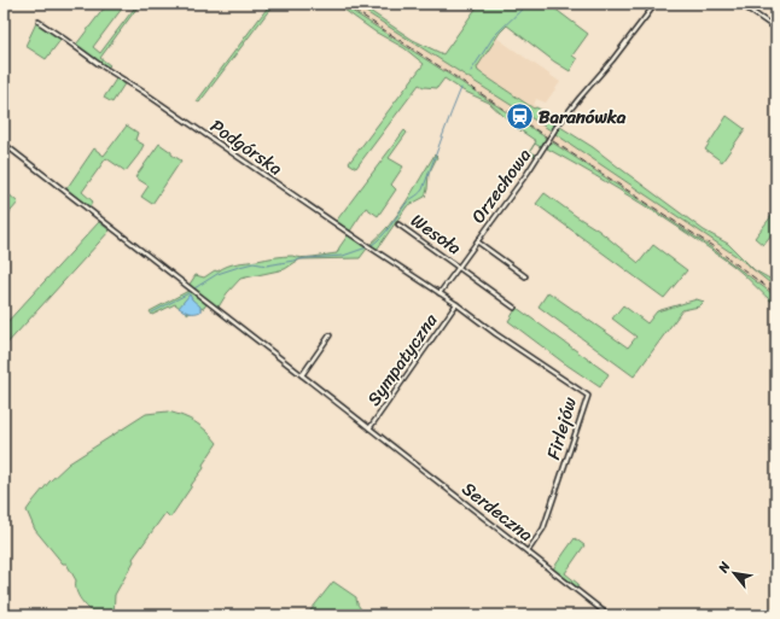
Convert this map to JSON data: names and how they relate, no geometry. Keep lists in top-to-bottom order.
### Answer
{
  "streets": {
    "street": [
      "Podgórska",
      "Orzechowa",
      "Wesoła",
      "Sympatyczna",
      "Firlejów",
      "Serdeczna"
    ]
  },
  "crossings": [
    ["Podgórska", "Orzechowa"],
    ["Podgórska", "Firlejów"],
    ["Orzechowa", "Wesoła"],
    ["Orzechowa", "Firlejów"],
    ["Sympatyczna", "Firlejów"],
    ["Sympatyczna", "Serdeczna"],
    ["Firlejów", "Serdeczna"]
  ],
  "places": {
    "station": ["Baranówka"]
  },
  "north": "top left"
}
